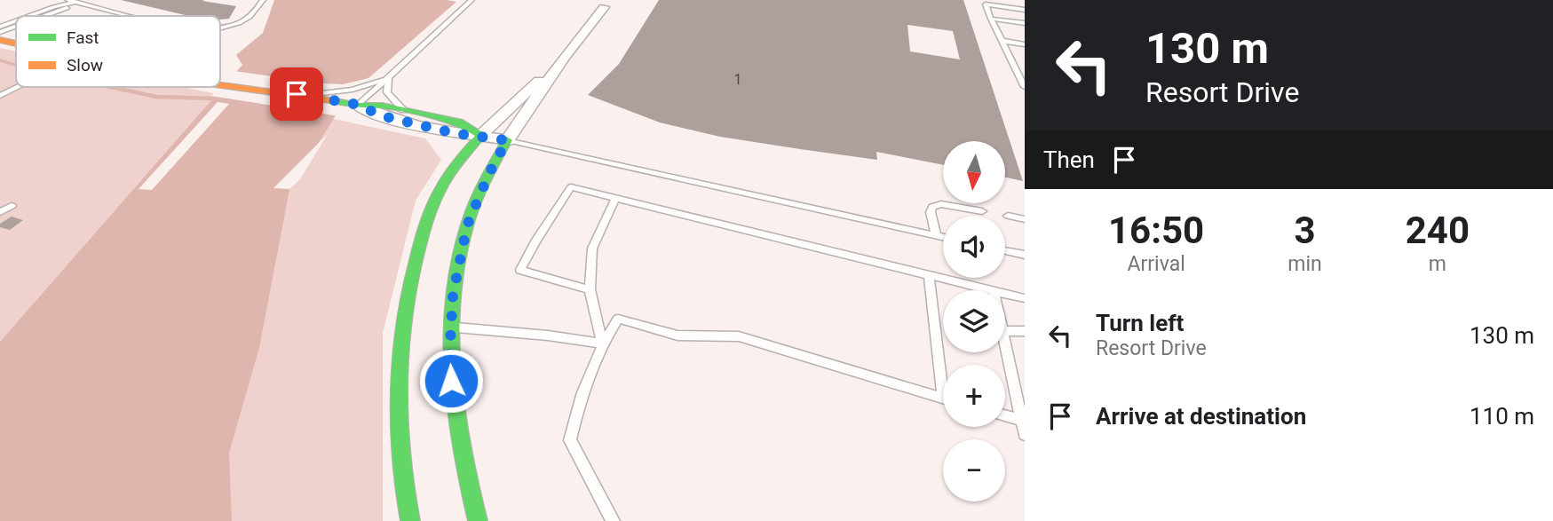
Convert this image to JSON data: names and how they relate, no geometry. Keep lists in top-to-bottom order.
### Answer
{
  "house_numbers": ["1"],
  "legend": ["Fast", "Slow"],
  "north": "bottom",
  "page": {
    "turn": ["130 m", "Resort Drive"],
    "then": "Then",
    "map_buttons": ["+", "−"],
    "eta": [
      "16:50",
      "Arrival",
      "3",
      "min",
      "240",
      "m"
    ],
    "list": [
      {
        "name": "Turn left",
        "note": "Resort Drive",
        "value": "130 m"
      },
      {
        "name": "Arrive at destination",
        "value": "110 m"
      }
    ]
  }
}
